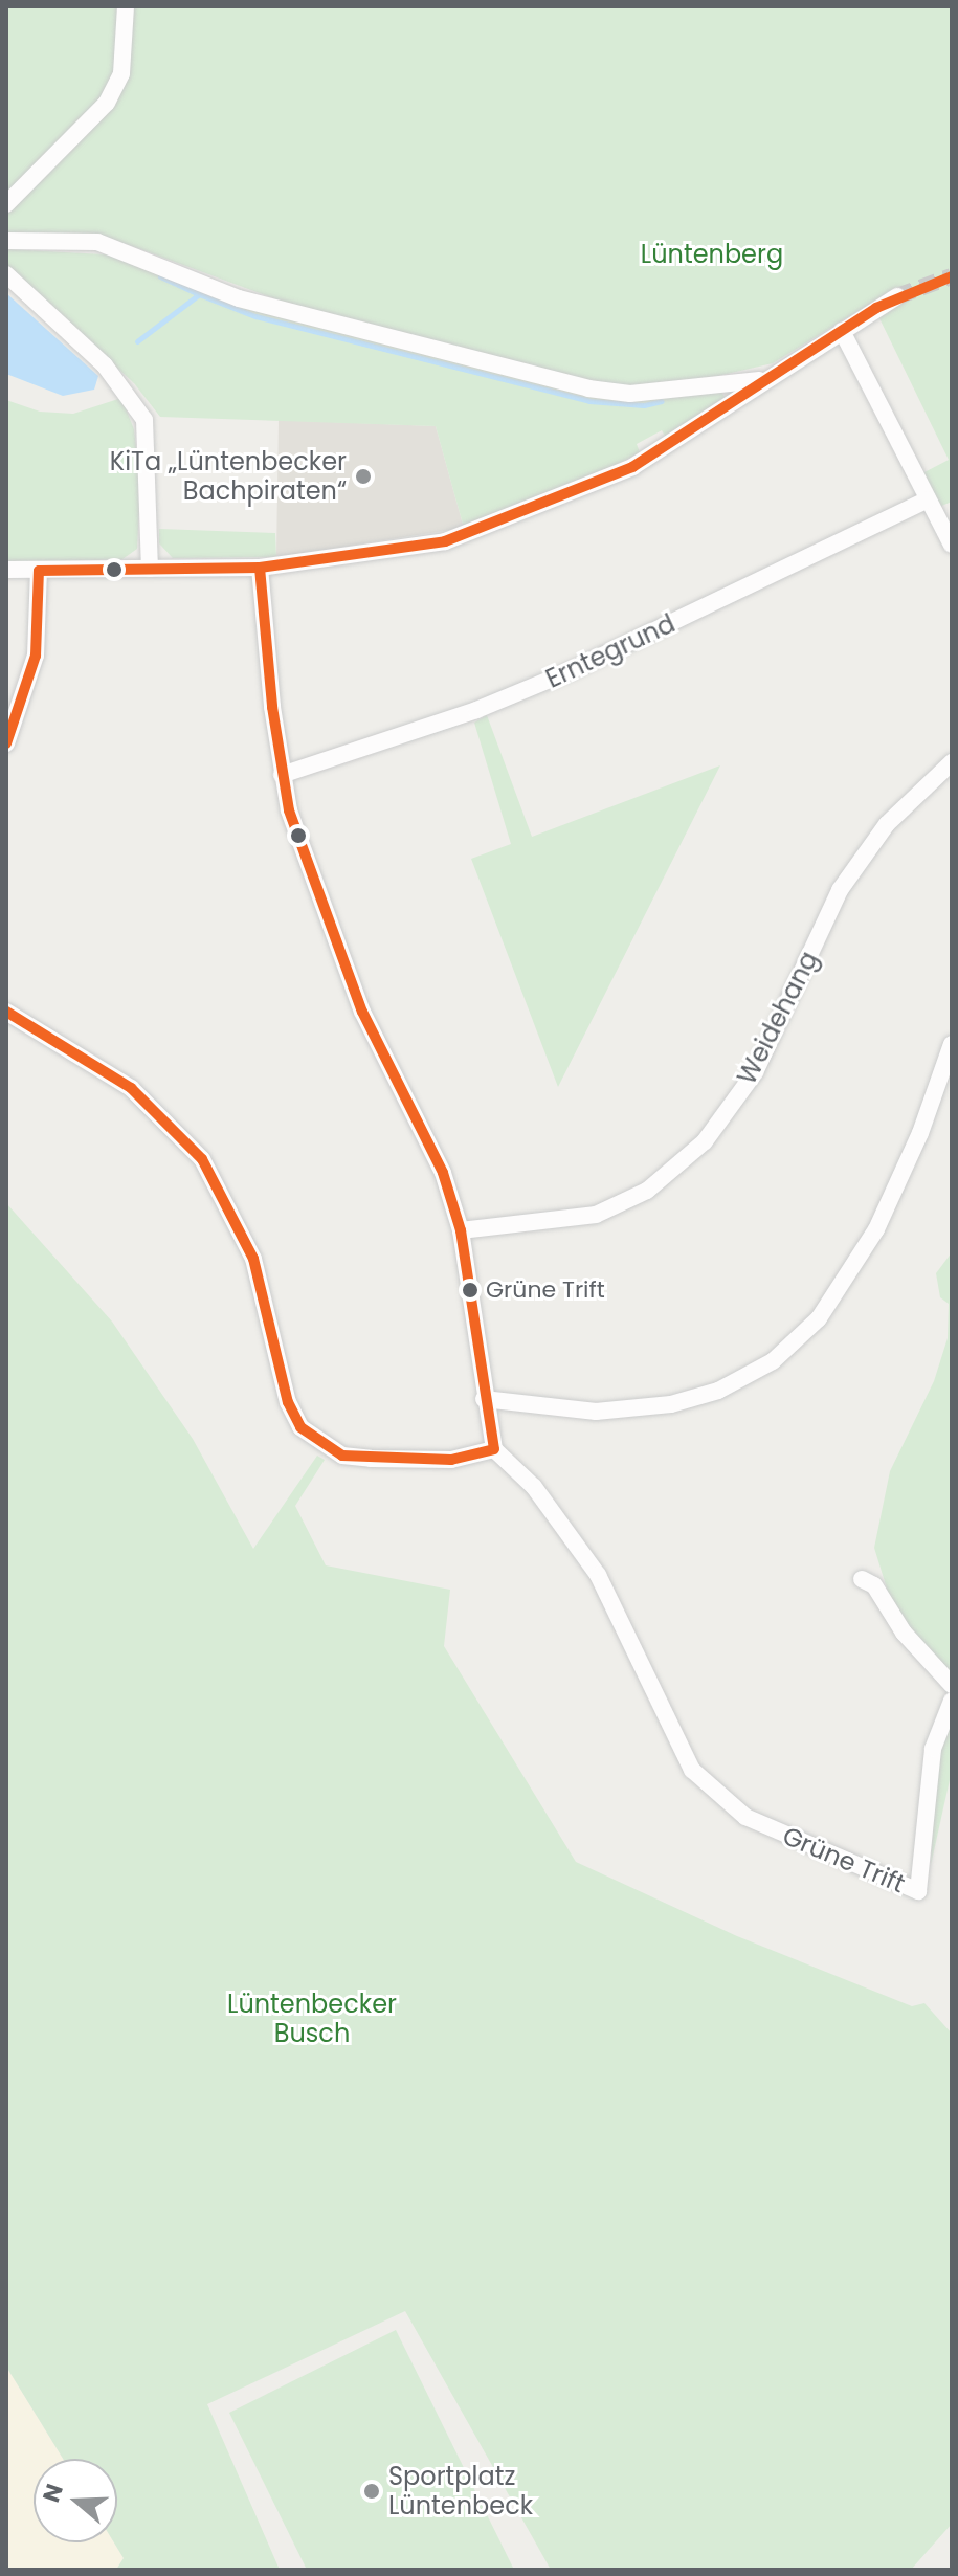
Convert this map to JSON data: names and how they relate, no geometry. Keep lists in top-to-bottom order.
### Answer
{
  "streets": {
    "street": ["Erntegrund", "Weidehang", "Grüne Trift"]
  },
  "parks": ["Lüntenberg", "Lüntenbecker Busch"],
  "places": ["KiTa „Lüntenbecker Bachpiraten“", "Grüne Trift", "Sportplatz Lüntenbeck"],
  "north": "left"
}
